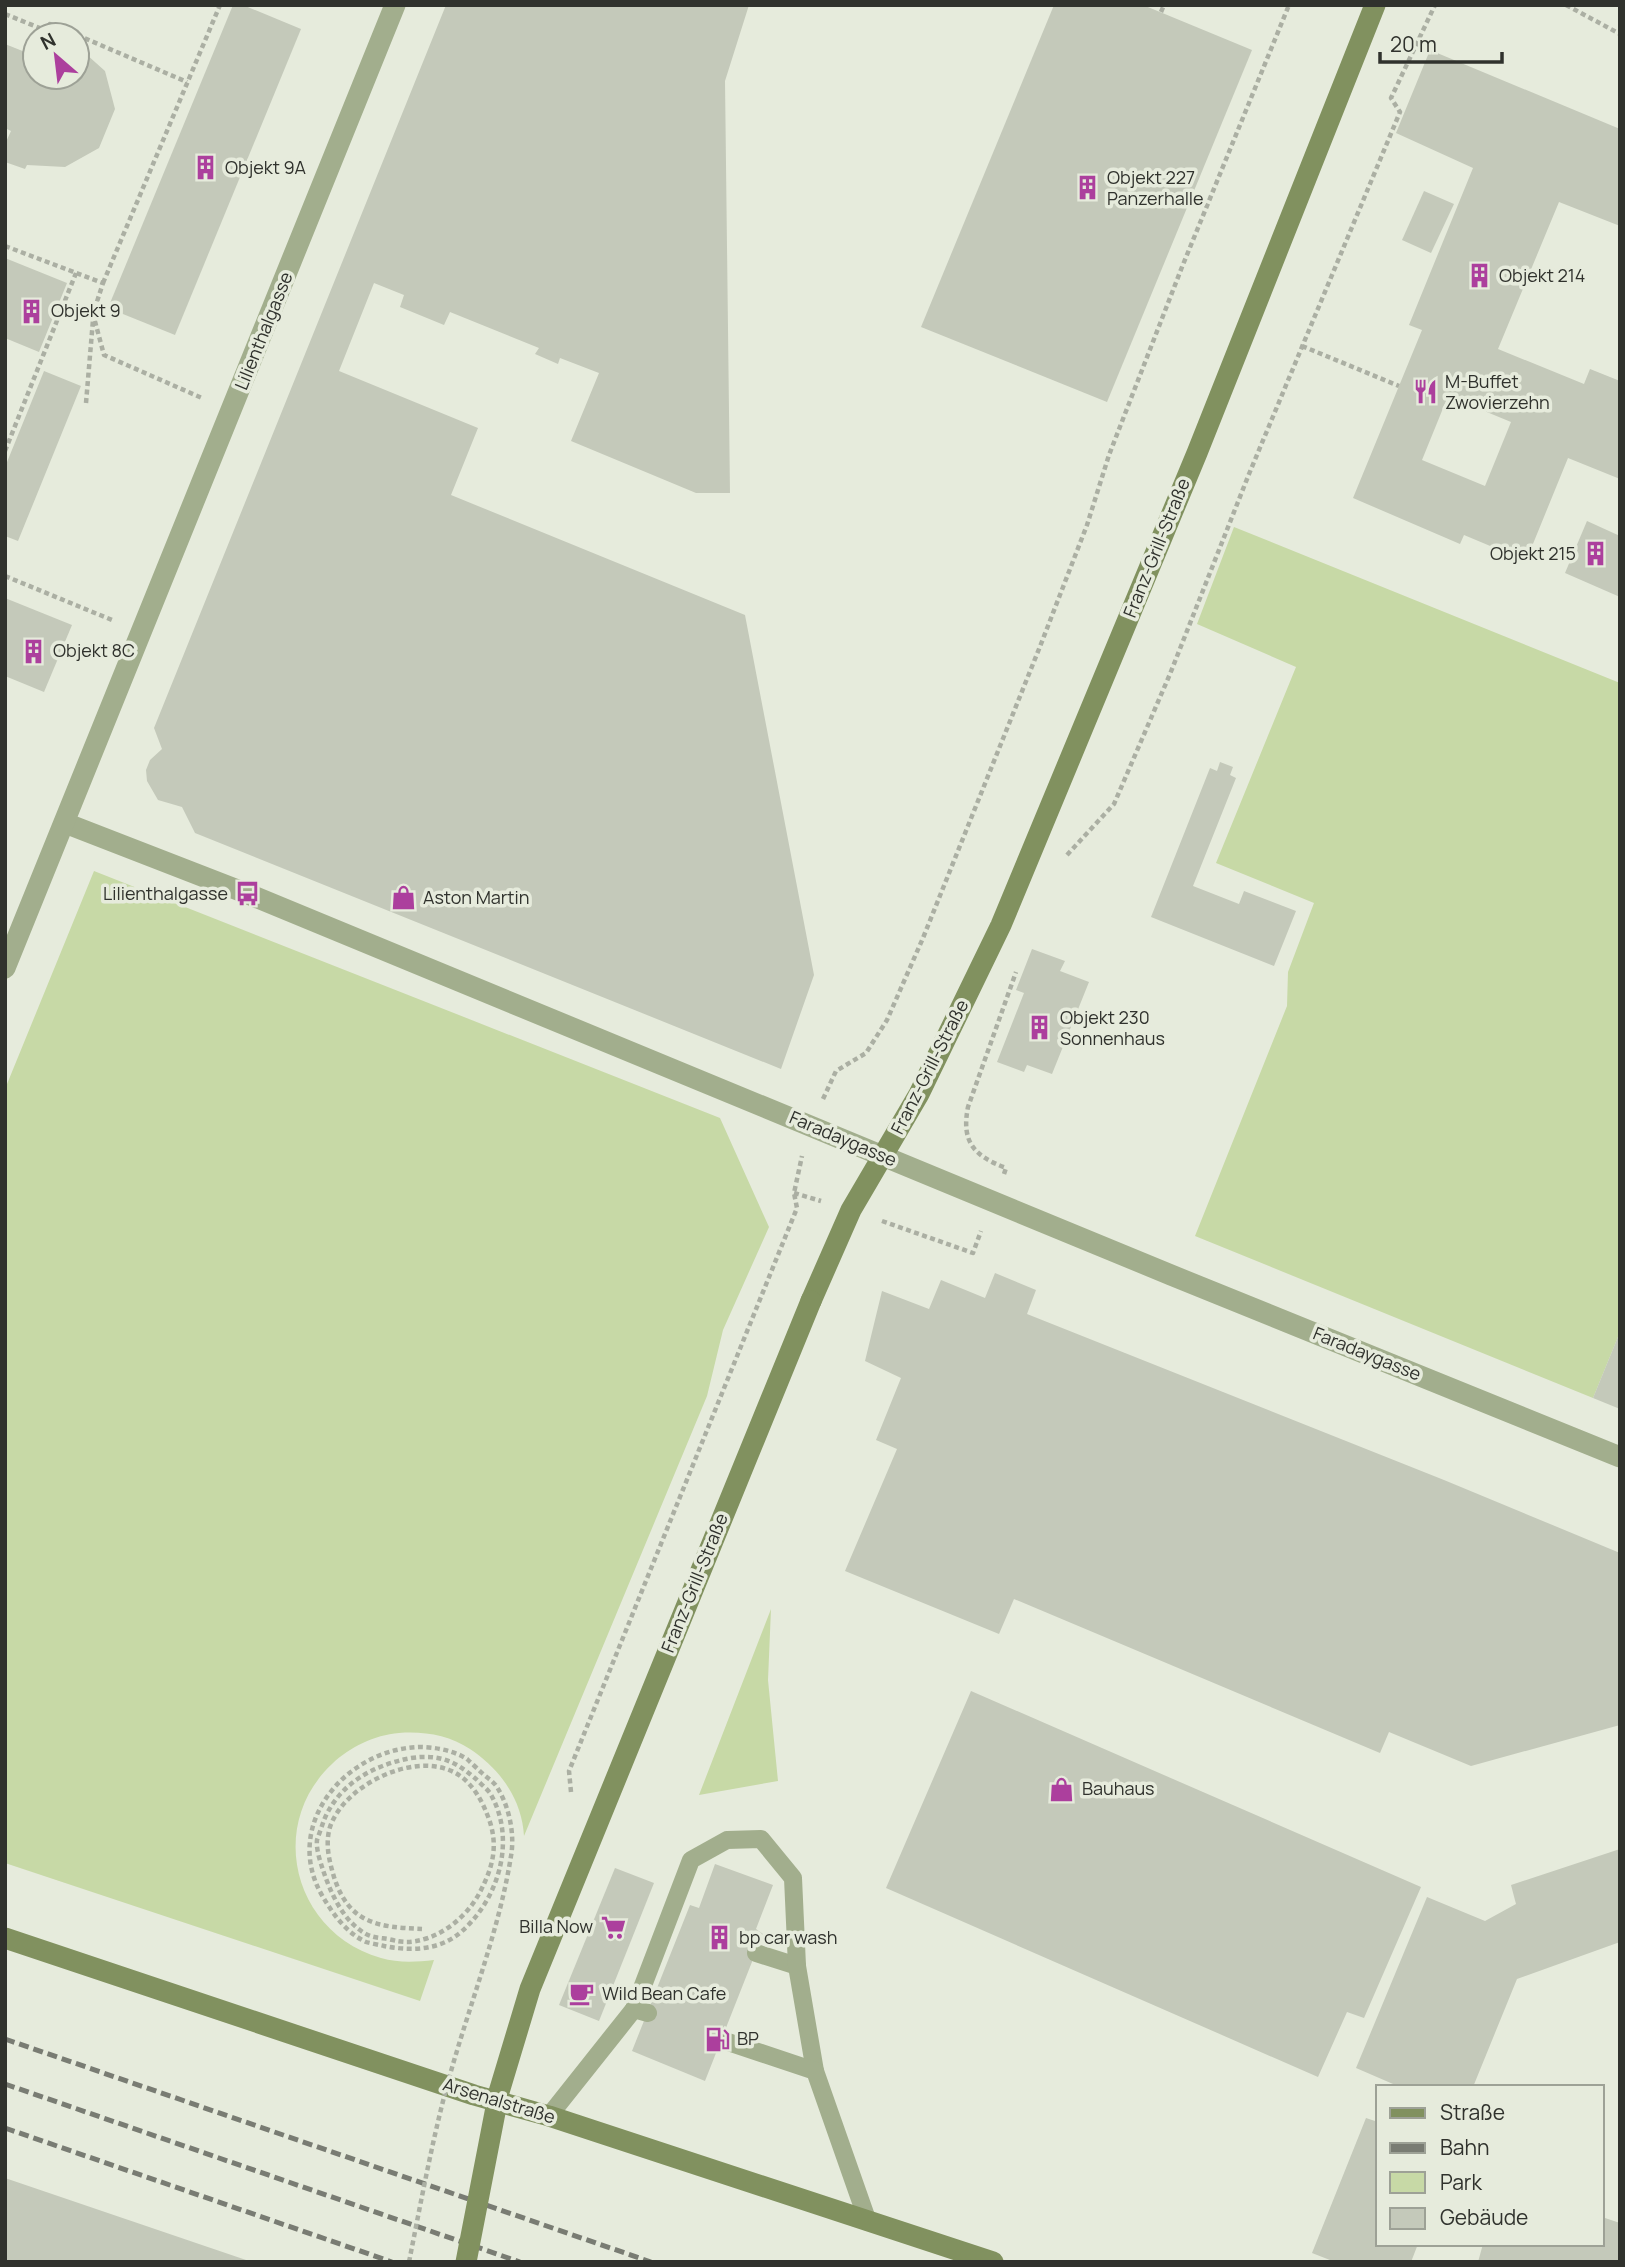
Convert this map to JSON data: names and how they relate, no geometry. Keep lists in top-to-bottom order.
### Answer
{
  "streets": {
    "street": [
      "Lilienthalgasse",
      "Franz-Grill-Straße",
      "Faradaygasse",
      "Arsenalstraße"
    ]
  },
  "crossings": [
    ["Lilienthalgasse", "Faradaygasse"],
    ["Franz-Grill-Straße", "Faradaygasse"]
  ],
  "places": {
    "building": [
      "Objekt 9A",
      "Objekt 227 Panzerhalle",
      "Objekt 214",
      "Objekt 9",
      "Objekt 215",
      "Objekt 8C",
      "Objekt 230 Sonnenhaus",
      "bp car wash"
    ],
    "restaurant": ["M-Buffet Zwovierzehn"],
    "bus stop": ["Lilienthalgasse"],
    "shop": ["Aston Martin", "Bauhaus"],
    "supermarket": ["Billa Now"],
    "cafe": ["Wild Bean Cafe"],
    "fuel station": ["BP"]
  },
  "legend": [
    "Straße",
    "Bahn",
    "Park",
    "Gebäude"
  ],
  "scale_bar": "20 m",
  "north": "top left"
}
